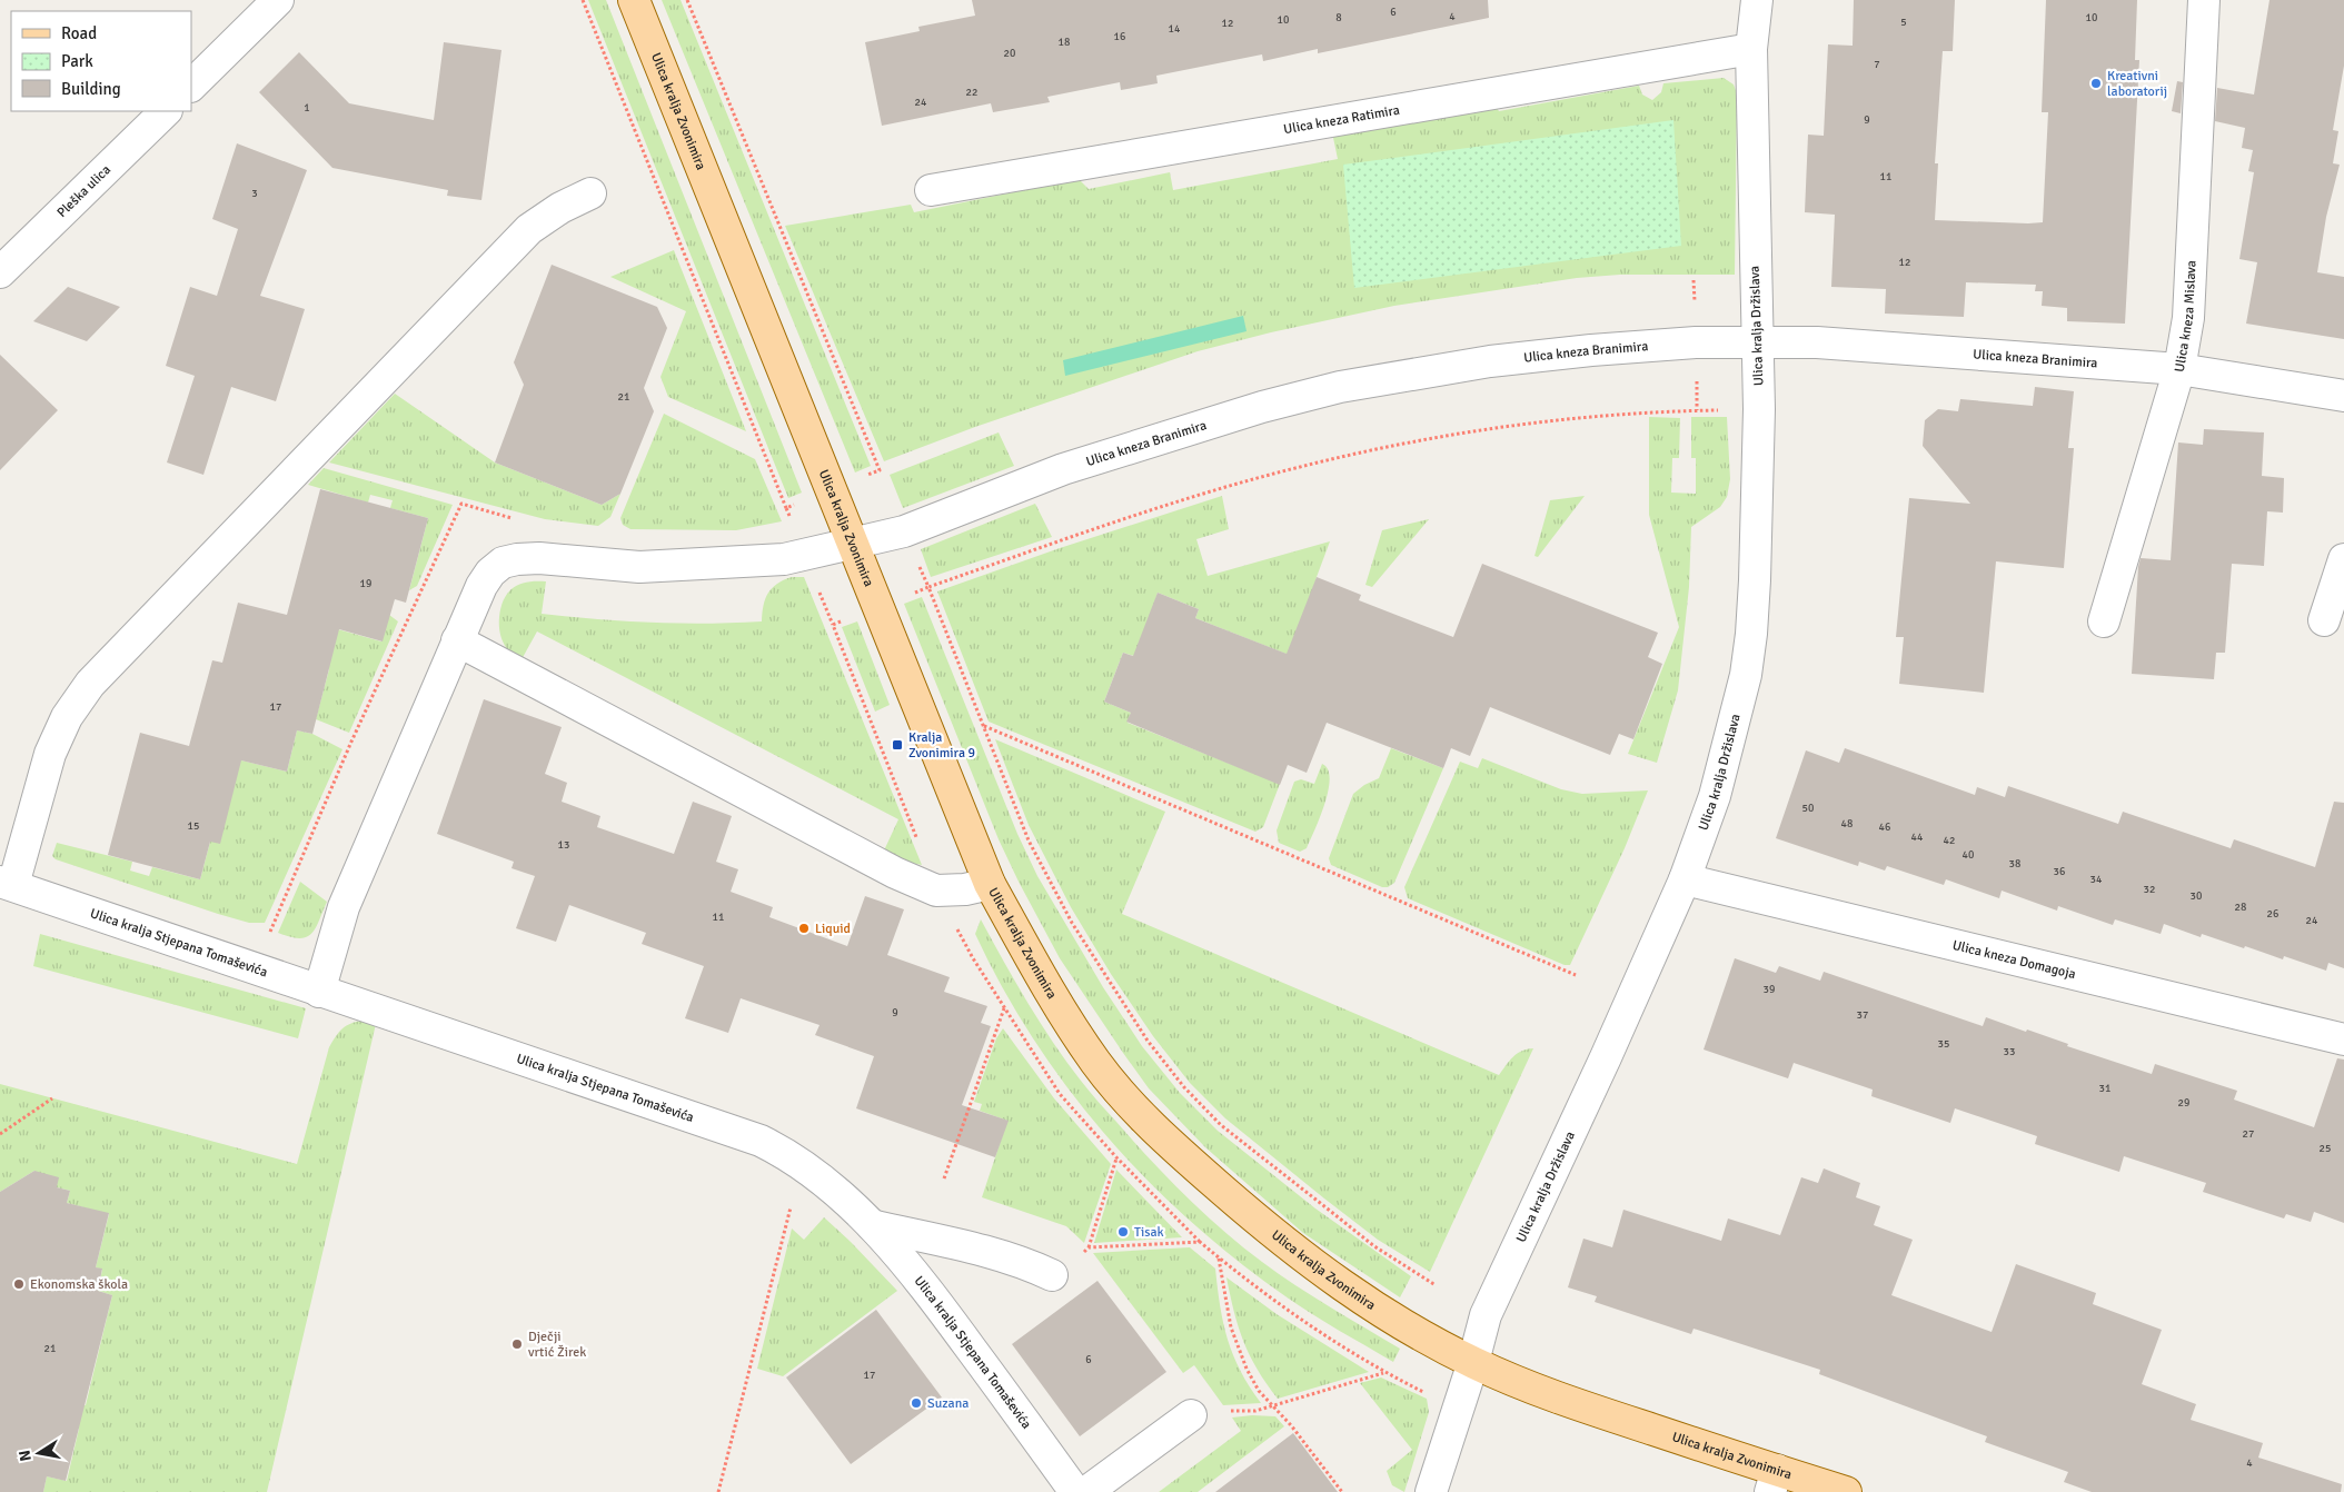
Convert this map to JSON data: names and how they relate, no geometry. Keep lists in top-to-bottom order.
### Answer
{
  "streets": {
    "main road": ["Ulica kralja Zvonimira"],
    "street": [
      "Ulica kneza Ratimira",
      "Pleška ulica",
      "Ulica kneza Mislava",
      "Ulica kralja Držislava",
      "Ulica kneza Branimira",
      "Ulica kralja Stjepana Tomaševića",
      "Ulica kneza Domagoja"
    ]
  },
  "crossings": [
    ["Ulica kralja Zvonimira", "Ulica kralja Držislava"],
    ["Ulica kralja Zvonimira", "Ulica kneza Branimira"],
    ["Ulica kneza Ratimira", "Ulica kralja Držislava"],
    ["Ulica kneza Mislava", "Ulica kneza Branimira"],
    ["Ulica kralja Držislava", "Ulica kneza Branimira"],
    ["Ulica kralja Držislava", "Ulica kneza Domagoja"],
    ["Ulica kneza Branimira", "Ulica kralja Stjepana Tomaševića"]
  ],
  "places": {
    "other": [
      "Kreativni laboratorij",
      "Liquid",
      "Tisak",
      "Ekonomska škola",
      "Dječji vrtić Žirek",
      "Suzana"
    ],
    "transit": ["Kralja Zvonimira 9"]
  },
  "house_numbers": [
    "6",
    "4",
    "8",
    "10",
    "10",
    "5",
    "12",
    "14",
    "16",
    "18",
    "20",
    "7",
    "22",
    "24",
    "1",
    "9",
    "11",
    "3",
    "12",
    "21",
    "19",
    "17",
    "50",
    "48",
    "15",
    "46",
    "44",
    "42",
    "13",
    "40",
    "38",
    "36",
    "34",
    "32",
    "30",
    "28",
    "26",
    "11",
    "24",
    "39",
    "9",
    "37",
    "35",
    "33",
    "31",
    "29",
    "27",
    "25",
    "21",
    "6",
    "17",
    "4"
  ],
  "legend": ["Road", "Park", "Building"],
  "north": "left"
}
